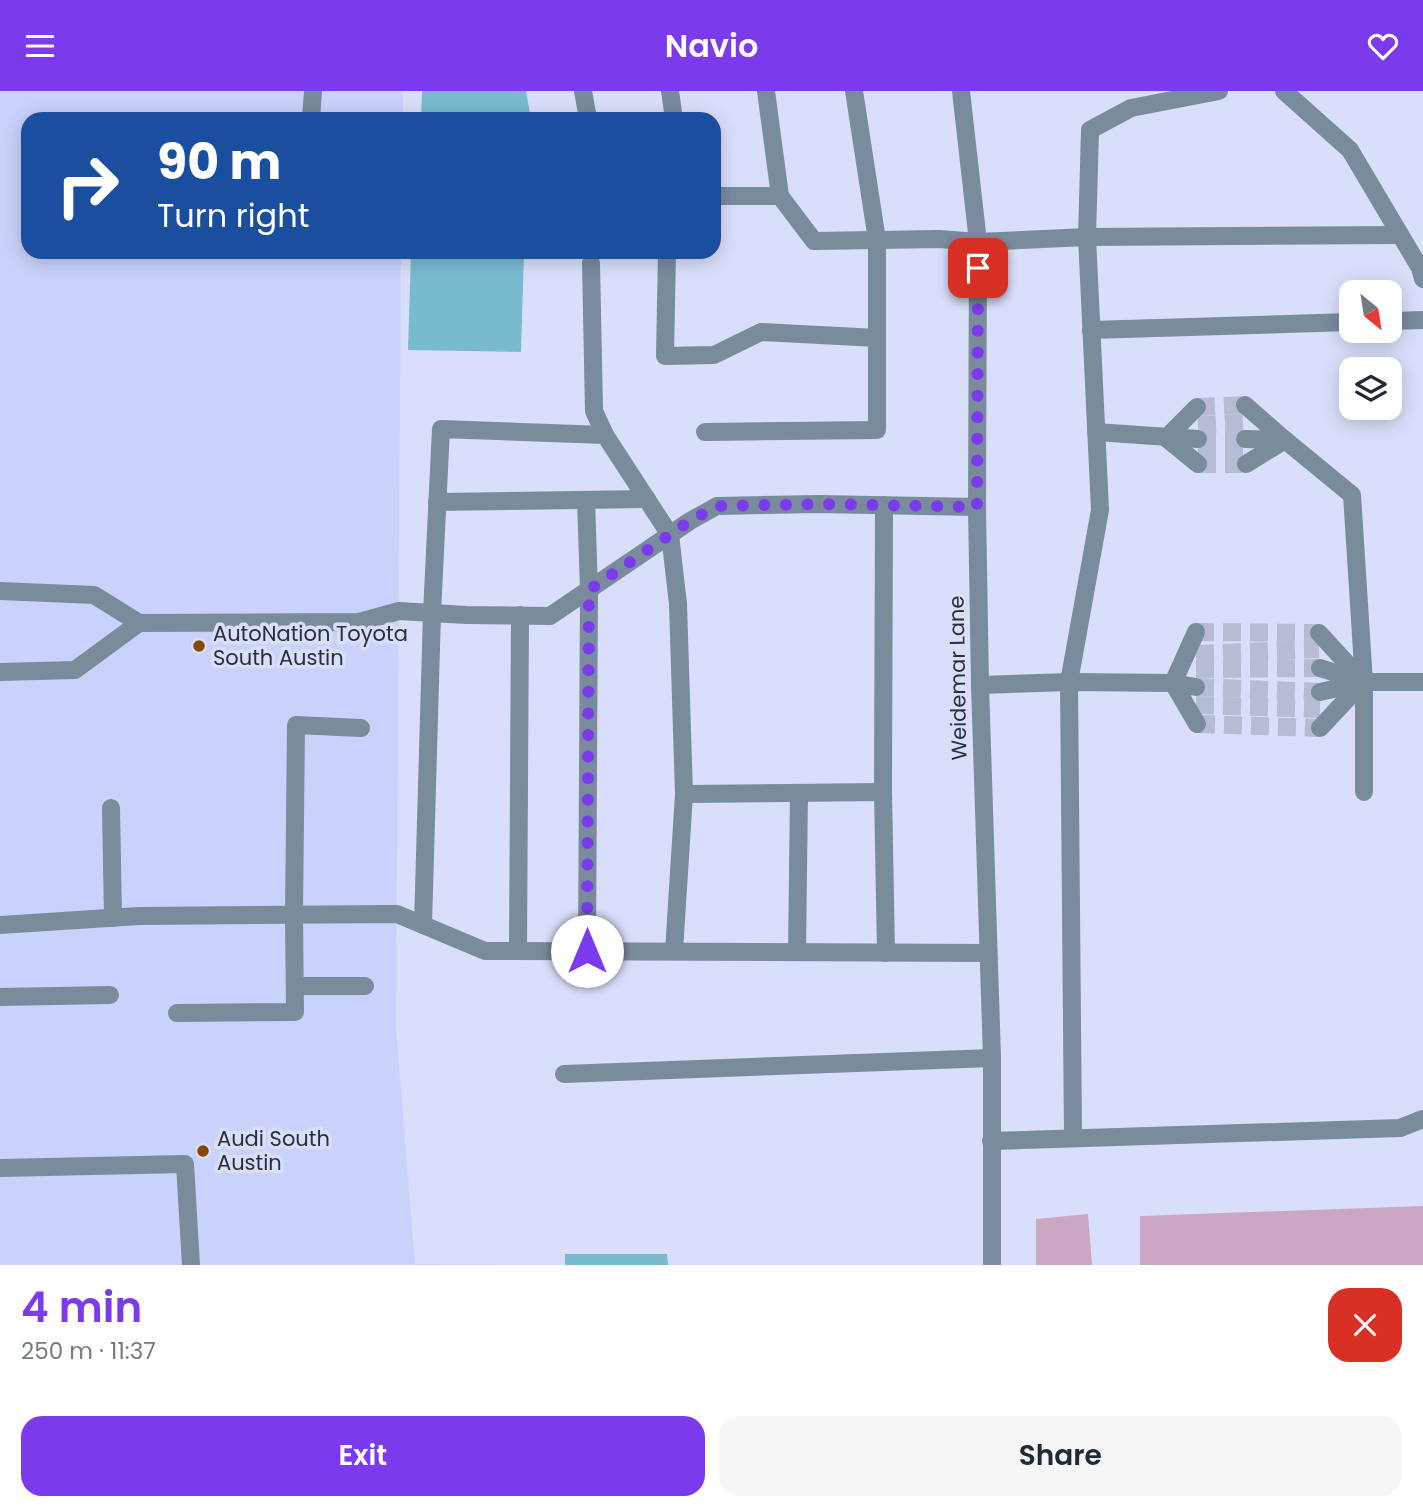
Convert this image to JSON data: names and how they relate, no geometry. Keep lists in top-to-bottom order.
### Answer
{
  "streets": {
    "street": ["Weidemar Lane"]
  },
  "places": ["AutoNation Toyota South Austin", "Audi South Austin"],
  "north": "bottom right",
  "page": {
    "header": "Navio",
    "turn": ["90 m", "Turn right"],
    "heading": ["4 min", "250 m · 11:37"],
    "buttons": ["Exit", "Share"]
  }
}
